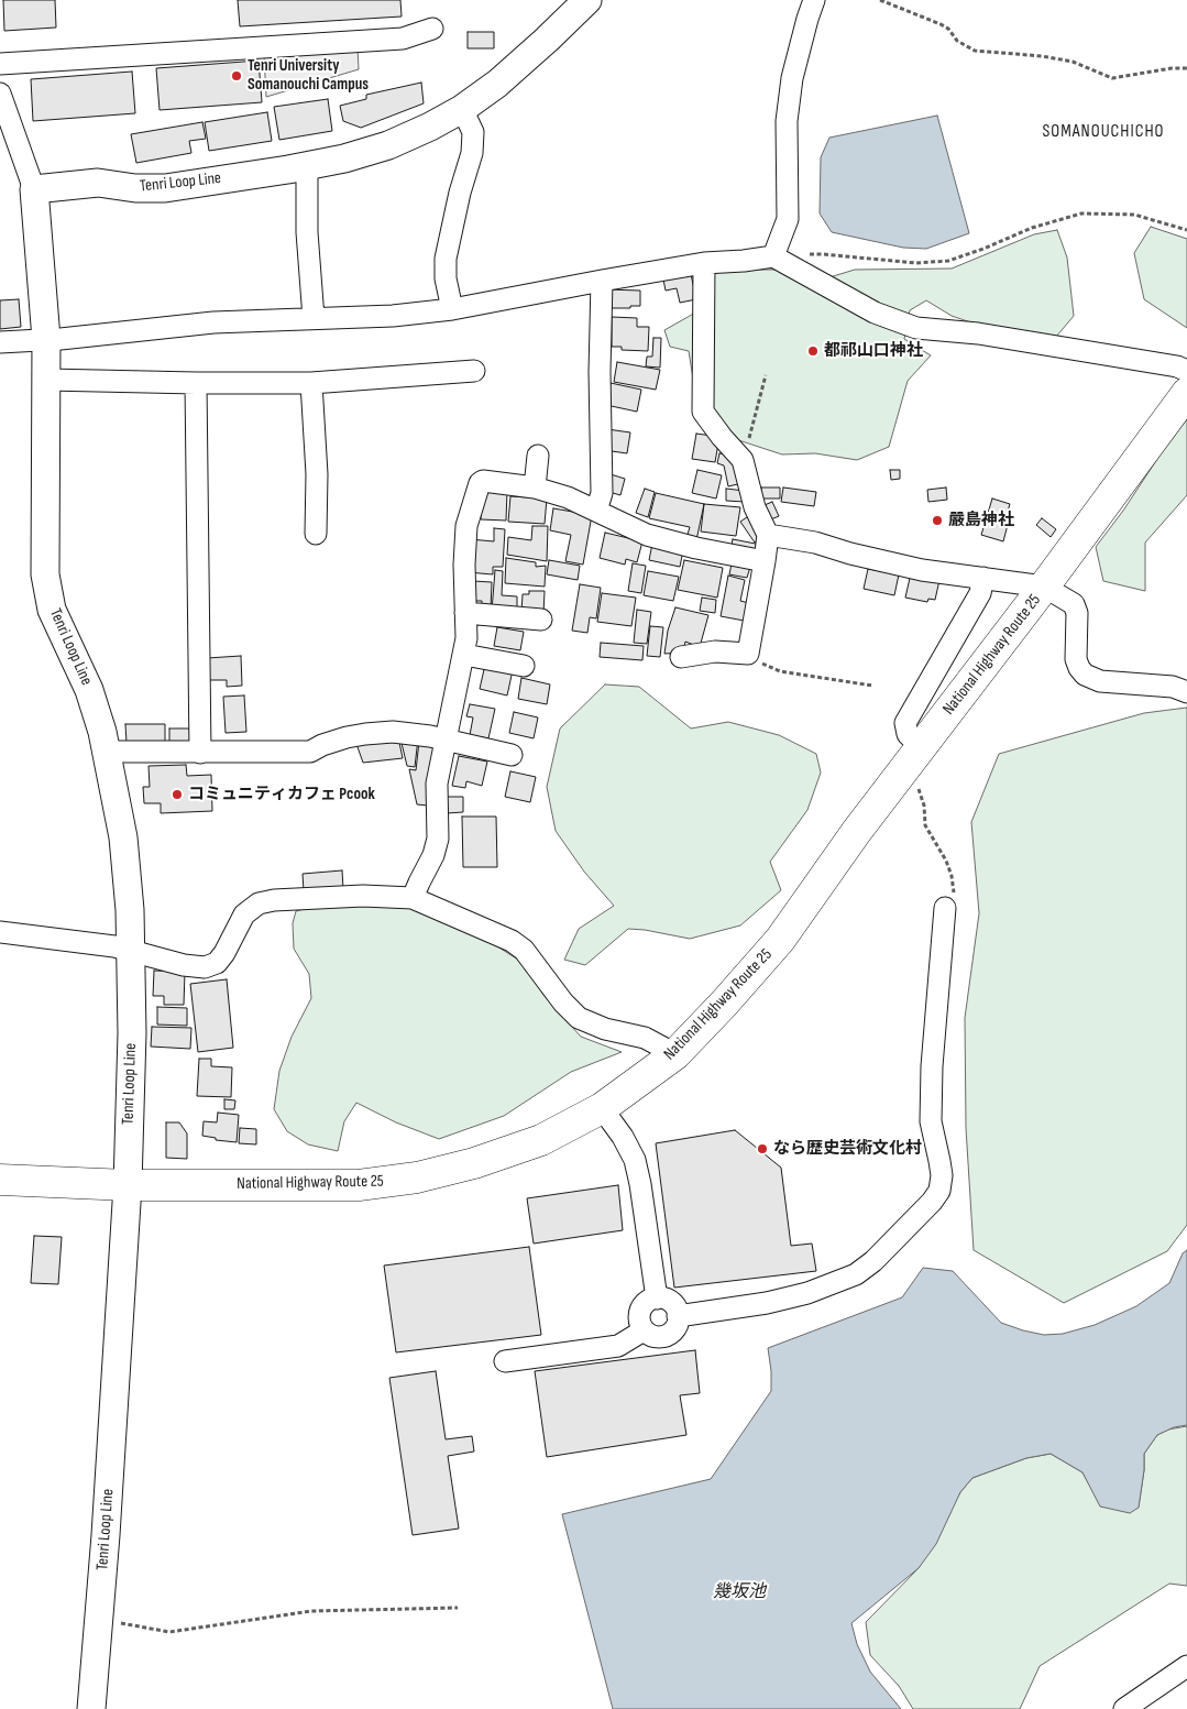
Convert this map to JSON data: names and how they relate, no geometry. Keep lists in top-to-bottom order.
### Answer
{
  "streets": {
    "highway": ["National Highway Route 25"],
    "main road": ["Tenri Loop Line"]
  },
  "crossings": [
    ["Tenri Loop Line", "National Highway Route 25"]
  ],
  "districts": ["SOMANOUCHICHO"],
  "water": ["幾坂池"],
  "places": [
    "Tenri University Somanouchi Campus",
    "都祁山口神社",
    "嚴島神社",
    "コミュニティカフェ Pcook",
    "なら歴史芸術文化村"
  ]
}
